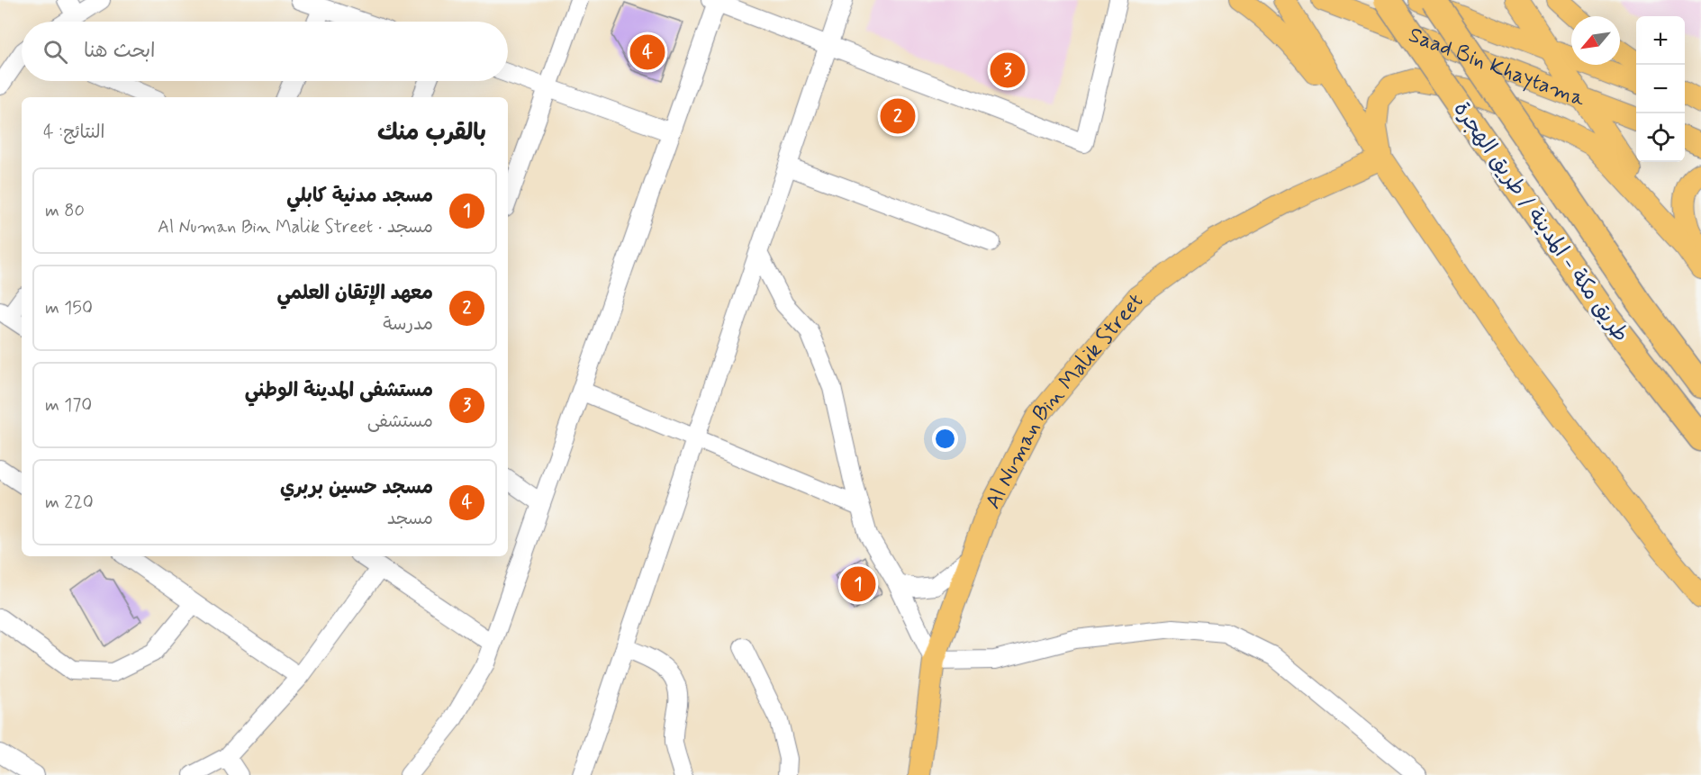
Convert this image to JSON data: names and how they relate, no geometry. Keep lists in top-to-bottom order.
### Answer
{
  "streets": {
    "highway": ["طريق مكة - المدينة / طريق الهجرة"],
    "main road": ["Saad Bin Khaytama", "Al Numan Bin Malik Street"]
  },
  "north": "bottom left",
  "page": {
    "map_buttons": ["+", "−"],
    "search": "ابحث هنا",
    "pins": [
      "4",
      "3",
      "2",
      "1"
    ],
    "heading": ["بالقرب منك", "النتائج: 4"],
    "list": [
      {
        "mark": "1",
        "name": "مسجد مدنية كابلي",
        "note": "مسجد · Al Numan Bin Malik Street",
        "value": "80 m"
      },
      {
        "mark": "2",
        "name": "معهد الإتقان العلمي",
        "note": "مدرسة",
        "value": "150 m"
      },
      {
        "mark": "3",
        "name": "مستشفى المدينة الوطني",
        "note": "مستشفى",
        "value": "170 m"
      },
      {
        "mark": "4",
        "name": "مسجد حسين بربري",
        "note": "مسجد",
        "value": "220 m"
      }
    ]
  }
}
